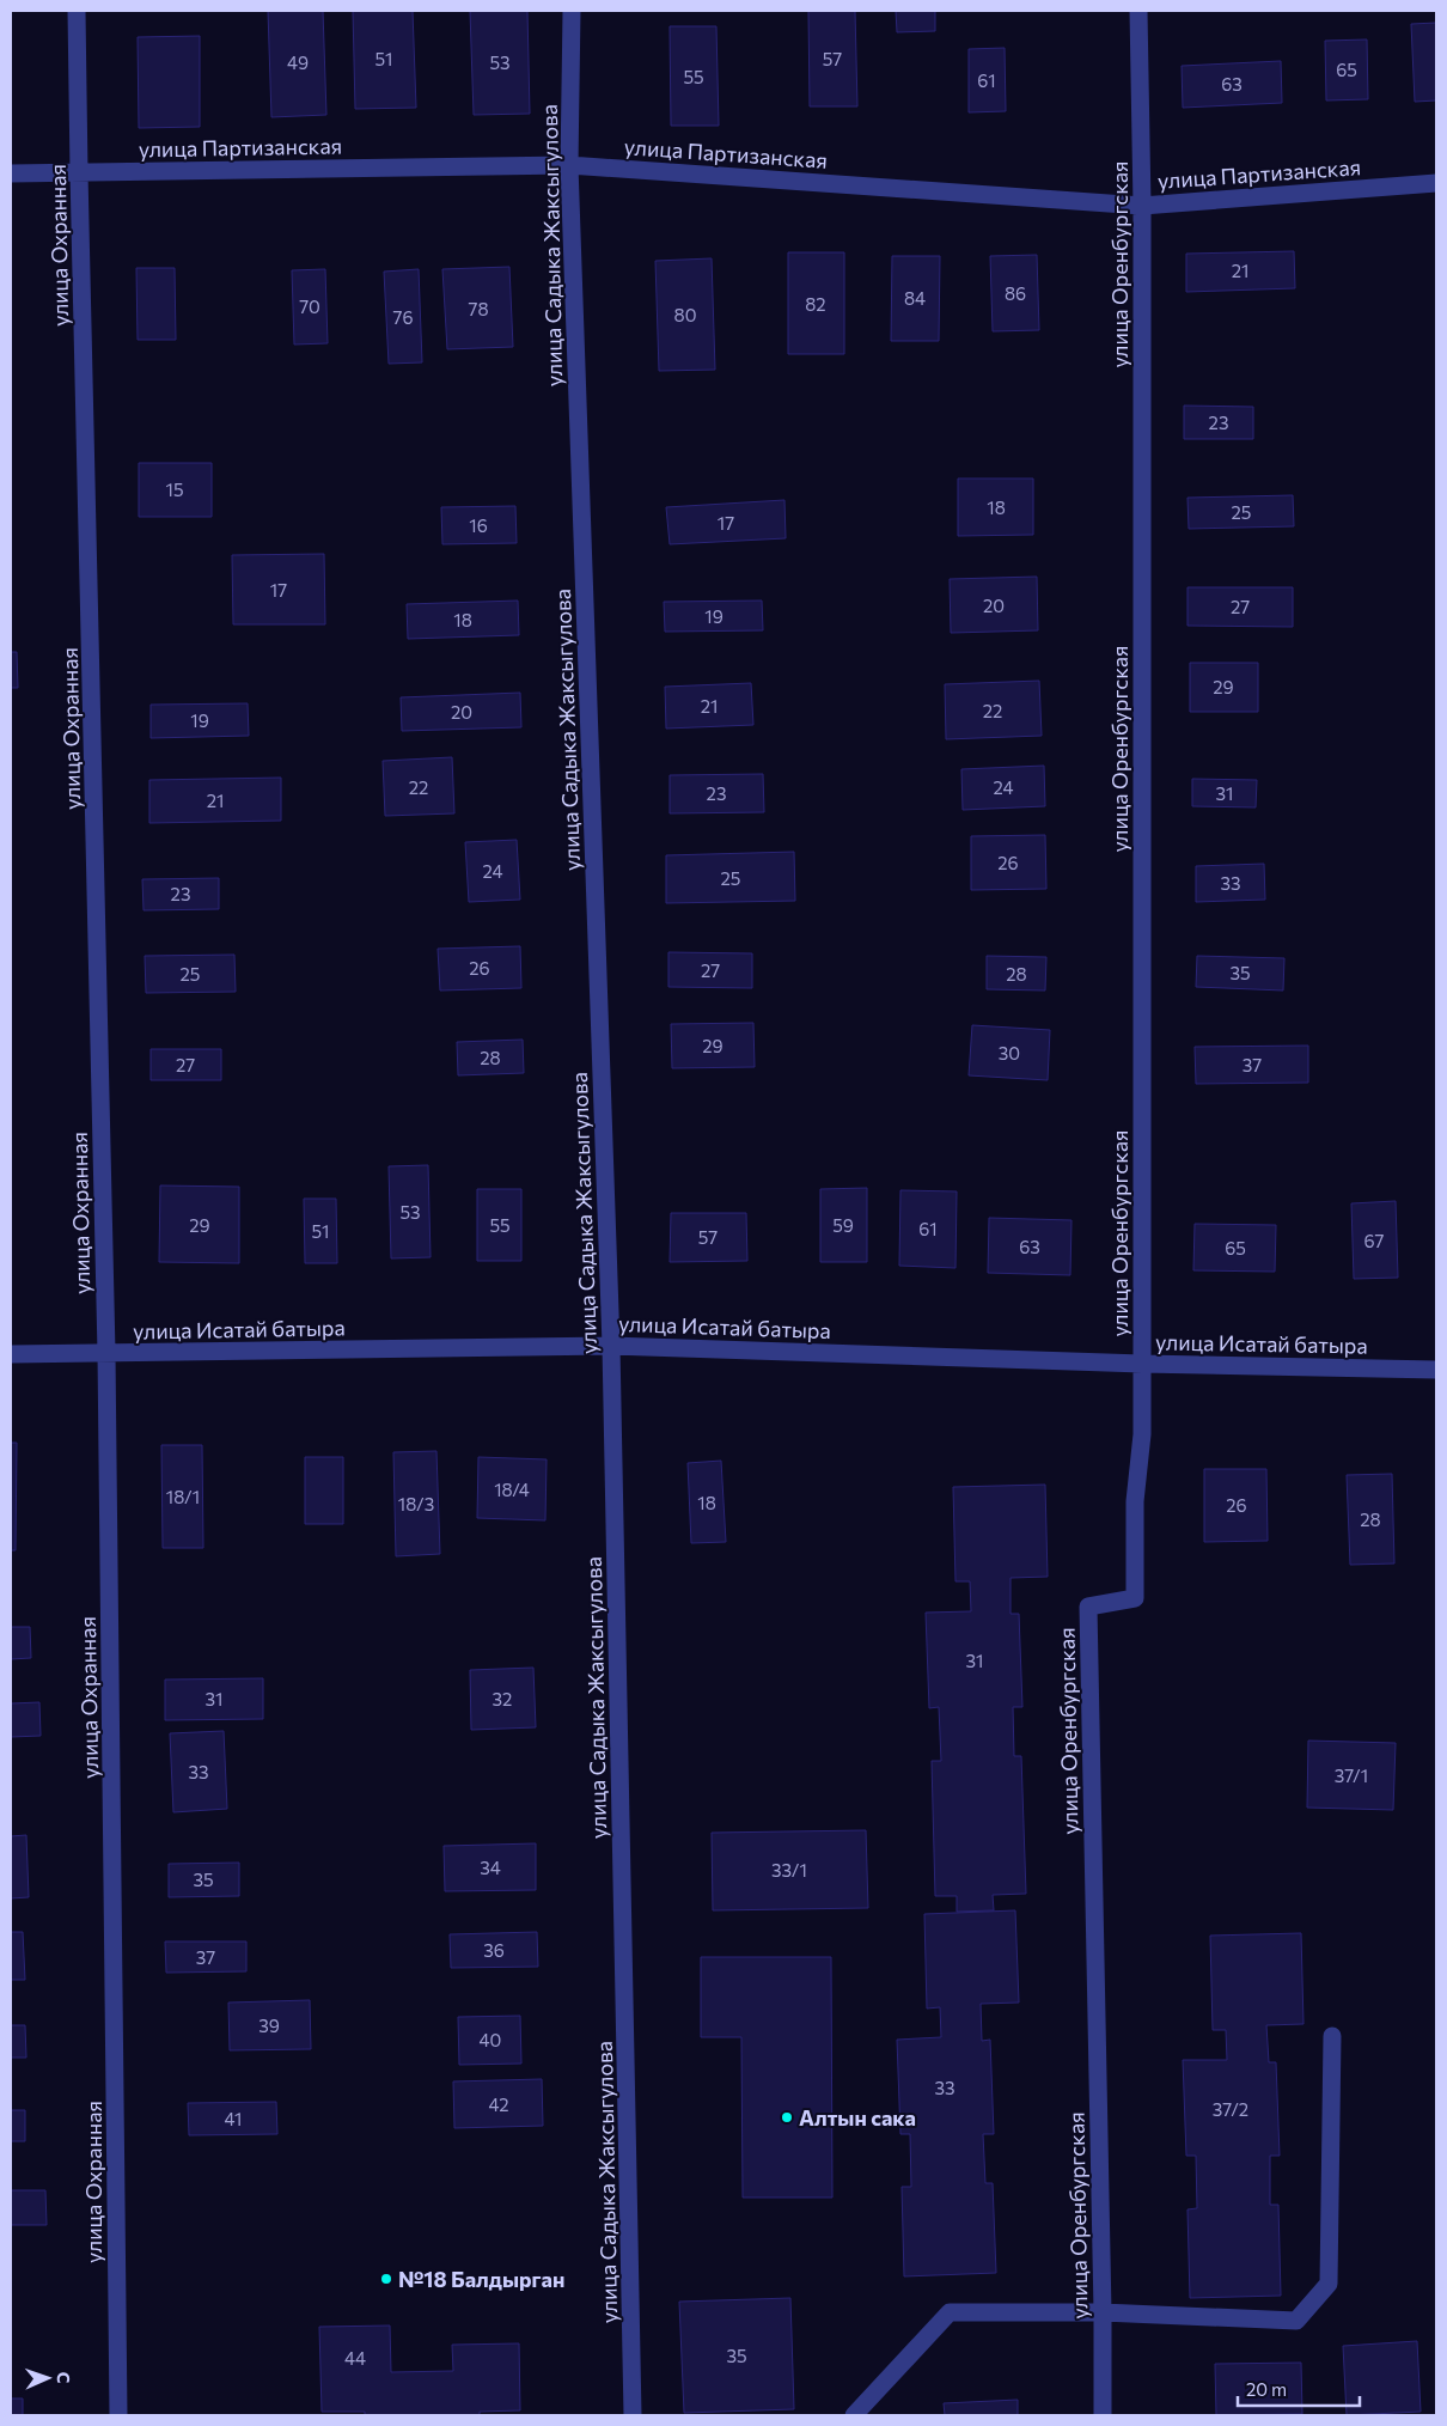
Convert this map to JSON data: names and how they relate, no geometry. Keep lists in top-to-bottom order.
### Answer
{
  "streets": {
    "street": [
      "улица Партизанская",
      "улица Охранная",
      "улица Садыка Жаксыгулова",
      "улица Оренбургская",
      "улица Исатай батыра"
    ]
  },
  "crossings": [
    ["улица Партизанская", "улица Охранная"],
    ["улица Партизанская", "улица Садыка Жаксыгулова"],
    ["улица Партизанская", "улица Оренбургская"],
    ["улица Охранная", "улица Исатай батыра"],
    ["улица Садыка Жаксыгулова", "улица Исатай батыра"],
    ["улица Оренбургская", "улица Исатай батыра"]
  ],
  "places": ["Алтын сака", "№18 Балдырган"],
  "house_numbers": [
    "51",
    "57",
    "49",
    "53",
    "65",
    "55",
    "61",
    "63",
    "21",
    "86",
    "84",
    "82",
    "70",
    "78",
    "80",
    "76",
    "23",
    "15",
    "18",
    "25",
    "17",
    "16",
    "17",
    "20",
    "27",
    "19",
    "18",
    "29",
    "21",
    "22",
    "20",
    "19",
    "22",
    "24",
    "23",
    "31",
    "21",
    "26",
    "24",
    "25",
    "33",
    "23",
    "26",
    "27",
    "35",
    "25",
    "28",
    "29",
    "30",
    "28",
    "27",
    "37",
    "53",
    "29",
    "55",
    "59",
    "61",
    "51",
    "57",
    "67",
    "63",
    "65",
    "18/4",
    "18/1",
    "18",
    "18/3",
    "26",
    "28",
    "31",
    "31",
    "32",
    "33",
    "37/1",
    "34",
    "33/1",
    "35",
    "36",
    "37",
    "39",
    "40",
    "33",
    "42",
    "37/2",
    "41",
    "35",
    "44"
  ],
  "scale_bar": "20 m",
  "north": "right"
}
